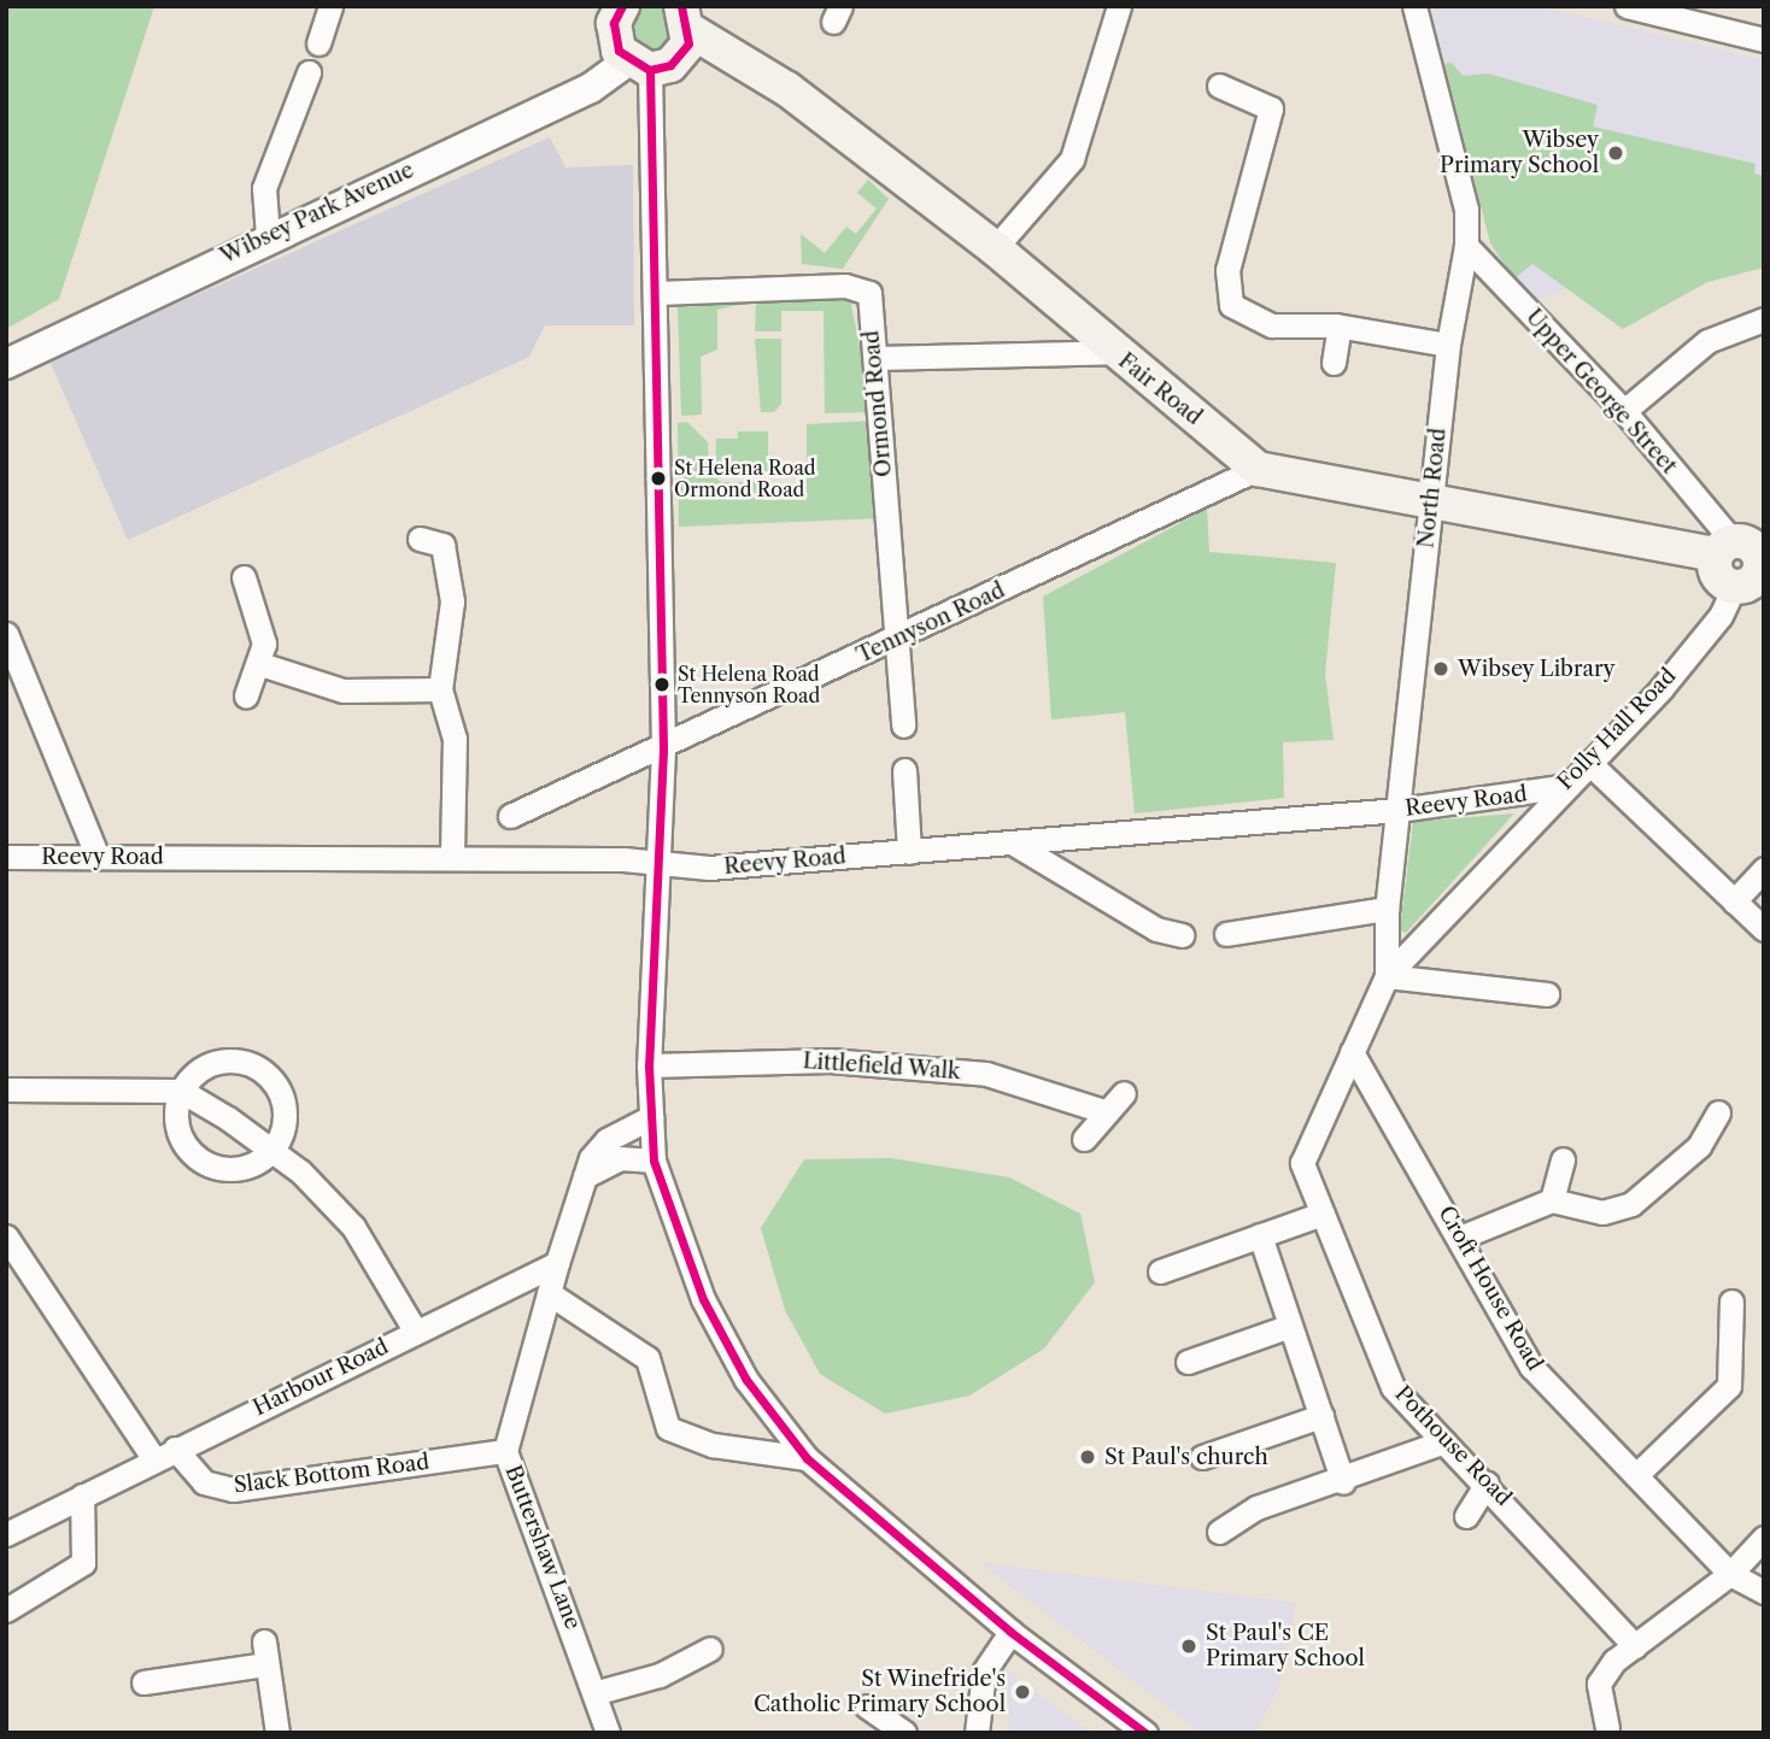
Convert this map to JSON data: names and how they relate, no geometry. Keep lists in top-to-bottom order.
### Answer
{
  "streets": {
    "main road": ["Fair Road"],
    "street": [
      "Wibsey Park Avenue",
      "Upper George Street",
      "Ormond Road",
      "North Road",
      "Tennyson Road",
      "Folly Hall Road",
      "Reevy Road",
      "Littlefield Walk",
      "Croft House Road",
      "Harbour Road",
      "Pothouse Road",
      "Slack Bottom Road",
      "Buttershaw Lane"
    ]
  },
  "crossings": [
    ["Fair Road", "Upper George Street"],
    ["Fair Road", "North Road"],
    ["Fair Road", "Tennyson Road"],
    ["Upper George Street", "North Road"],
    ["Ormond Road", "Tennyson Road"],
    ["North Road", "Folly Hall Road"],
    ["North Road", "Reevy Road"],
    ["Folly Hall Road", "Reevy Road"],
    ["Folly Hall Road", "Croft House Road"],
    ["Folly Hall Road", "Pothouse Road"],
    ["Harbour Road", "Slack Bottom Road"],
    ["Harbour Road", "Buttershaw Lane"],
    ["Slack Bottom Road", "Buttershaw Lane"]
  ],
  "places": [
    "Wibsey Primary School",
    "St Helena Road Ormond Road",
    "Wibsey Library",
    "St Helena Road Tennyson Road",
    "St Paul's church",
    "St Paul's CE Primary School",
    "St Winefride's Catholic Primary School"
  ]
}
